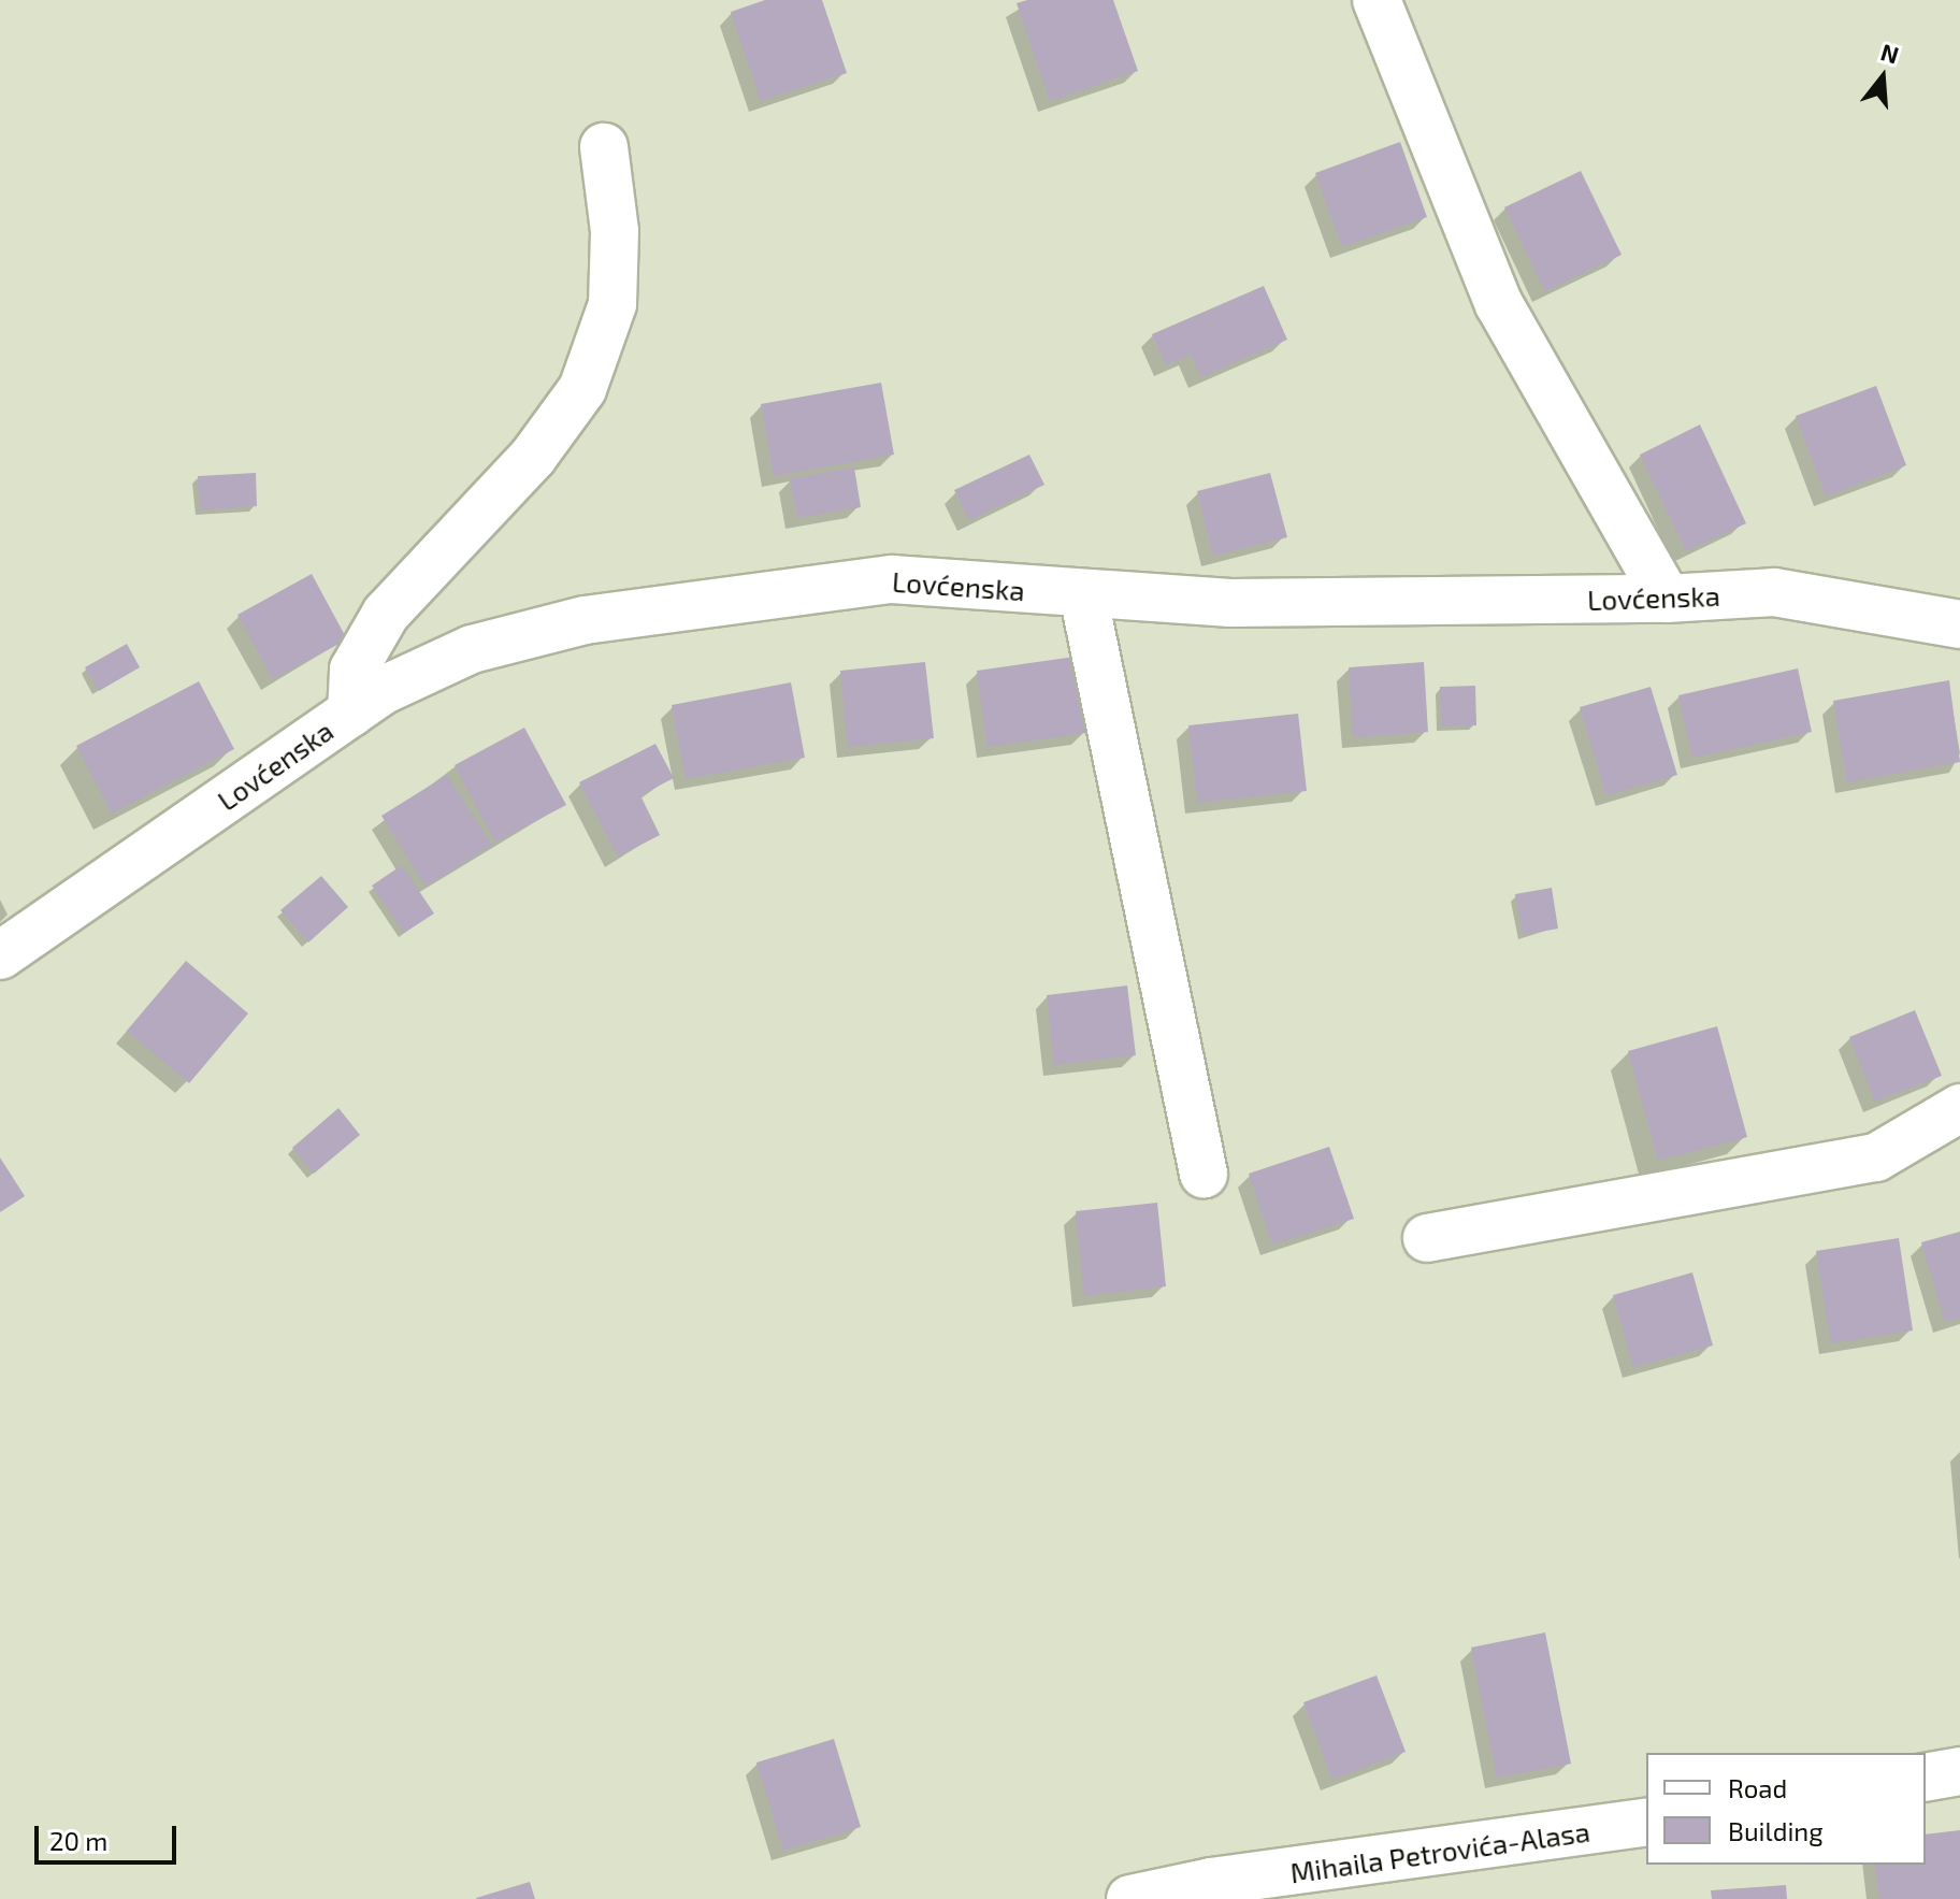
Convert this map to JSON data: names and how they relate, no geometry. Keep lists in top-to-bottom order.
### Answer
{
  "streets": {
    "street": ["Lovćenska", "Mihaila Petrovića-Alasa"]
  },
  "legend": ["Road", "Building"],
  "scale_bar": "20 m",
  "north": "top"
}
